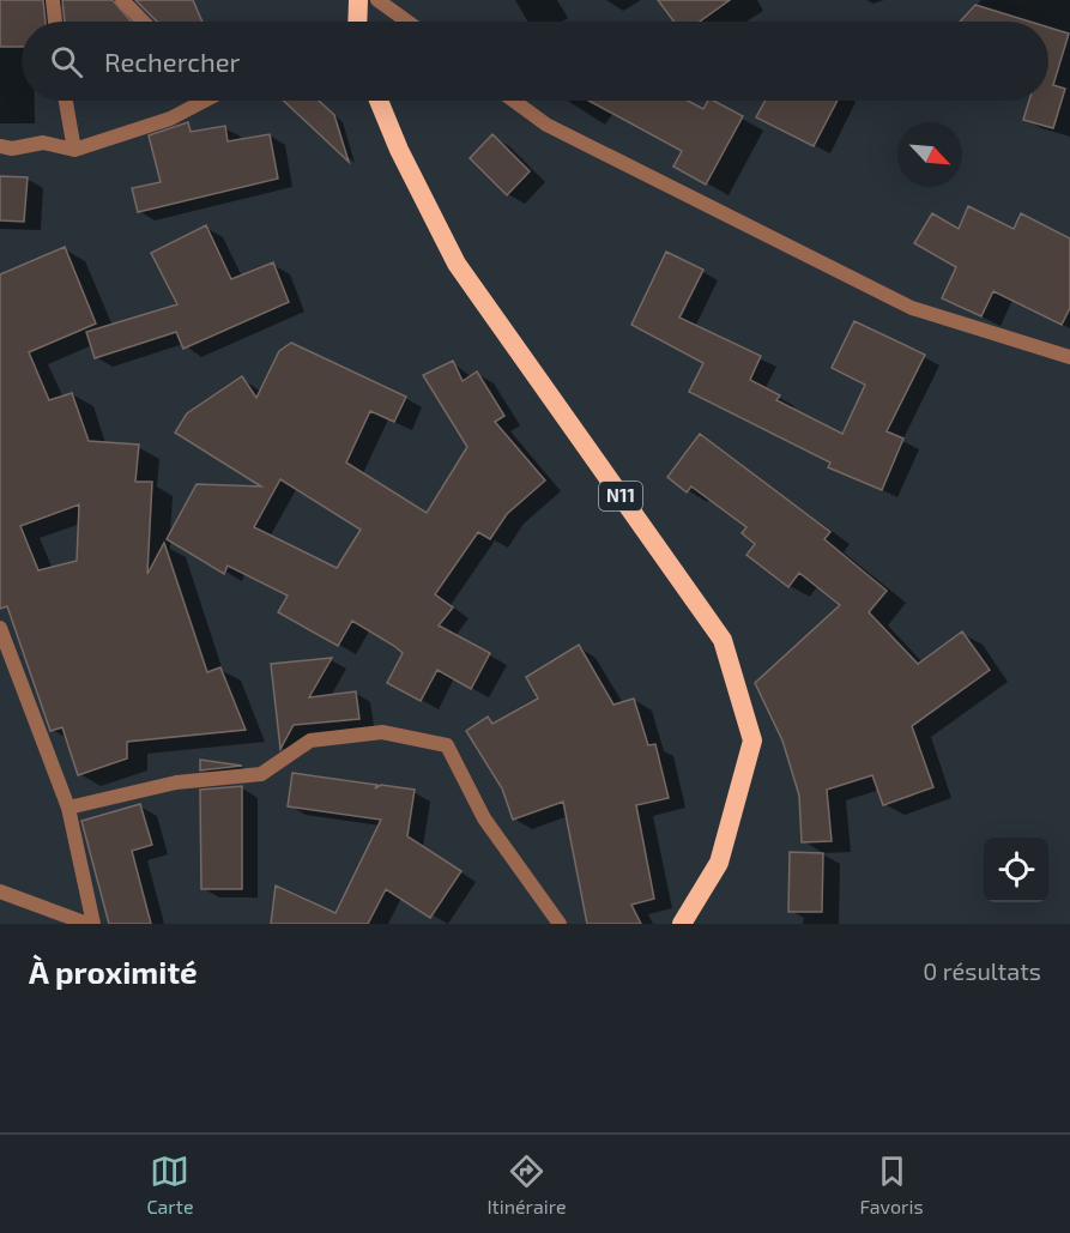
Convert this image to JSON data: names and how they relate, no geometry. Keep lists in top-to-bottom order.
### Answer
{
  "streets": {
    "highway": ["N11"]
  },
  "north": "bottom right",
  "page": {
    "search": "Rechercher",
    "heading": ["À proximité", "0 résultats"],
    "nav": ["Carte", "Itinéraire", "Favoris"]
  }
}
